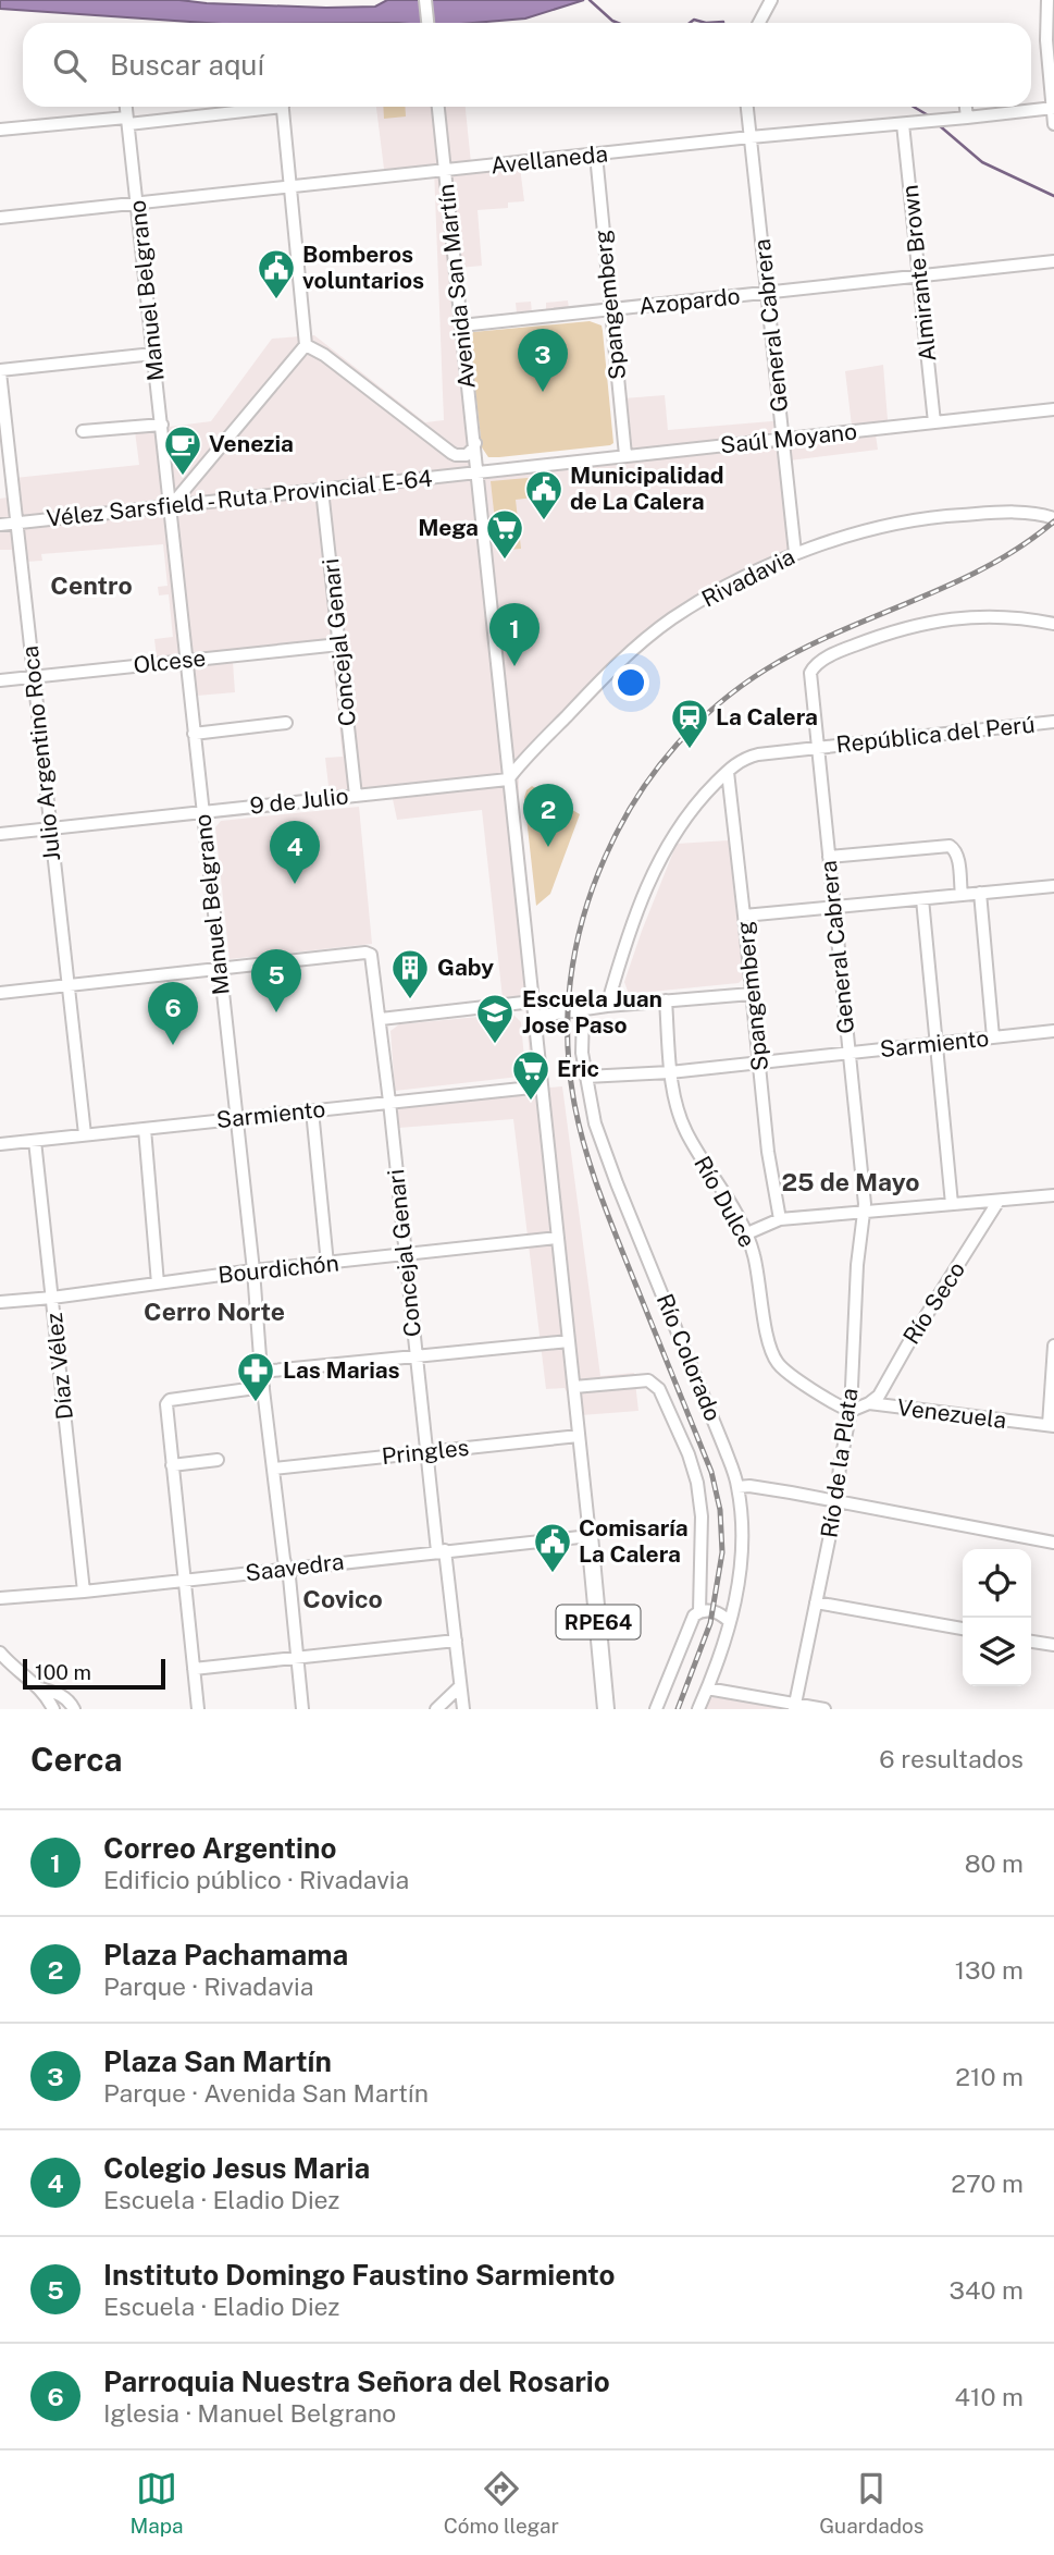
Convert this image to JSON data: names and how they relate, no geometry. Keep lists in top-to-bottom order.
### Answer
{
  "streets": {
    "main road": ["RPE64"],
    "street": [
      "Avellaneda",
      "Almirante Brown",
      "Avenida San Martín",
      "Manuel Belgrano",
      "Azopardo",
      "Spangemberg",
      "General Cabrera",
      "Saúl Moyano",
      "Vélez Sarsfield - Ruta Provincial E-64",
      "Rivadavia",
      "Concejal Genari",
      "Olcese",
      "República del Perú",
      "Julio Argentino Roca",
      "9 de Julio",
      "Sarmiento",
      "Río Dulce",
      "Bourdichón",
      "Río Seco",
      "Río Colorado",
      "Díaz Vélez",
      "Venezuela",
      "Pringles",
      "Río de la Plata",
      "Saavedra"
    ]
  },
  "crossings": [
    ["Avellaneda", "Almirante Brown"],
    ["Avellaneda", "Avenida San Martín"],
    ["Avellaneda", "Manuel Belgrano"],
    ["Avellaneda", "Spangemberg"],
    ["Avellaneda", "General Cabrera"],
    ["Almirante Brown", "Azopardo"],
    ["Almirante Brown", "Saúl Moyano"],
    ["Avenida San Martín", "Azopardo"],
    ["Avenida San Martín", "Saúl Moyano"],
    ["Avenida San Martín", "Vélez Sarsfield - Ruta Provincial E-64"],
    ["Avenida San Martín", "RPE64"],
    ["Manuel Belgrano", "Vélez Sarsfield - Ruta Provincial E-64"],
    ["Manuel Belgrano", "Concejal Genari"],
    ["Manuel Belgrano", "Olcese"],
    ["Manuel Belgrano", "9 de Julio"],
    ["Manuel Belgrano", "Sarmiento"],
    ["Manuel Belgrano", "Bourdichón"],
    ["Manuel Belgrano", "Pringles"],
    ["Manuel Belgrano", "Saavedra"],
    ["Azopardo", "Spangemberg"],
    ["Azopardo", "General Cabrera"],
    ["Spangemberg", "Saúl Moyano"],
    ["Spangemberg", "Sarmiento"],
    ["General Cabrera", "Saúl Moyano"],
    ["General Cabrera", "Rivadavia"],
    ["General Cabrera", "República del Perú"],
    ["General Cabrera", "Sarmiento"],
    ["General Cabrera", "Río de la Plata"],
    ["Saúl Moyano", "Vélez Sarsfield - Ruta Provincial E-64"],
    ["Saúl Moyano", "RPE64"],
    ["Vélez Sarsfield - Ruta Provincial E-64", "Concejal Genari"],
    ["Vélez Sarsfield - Ruta Provincial E-64", "Julio Argentino Roca"],
    ["Vélez Sarsfield - Ruta Provincial E-64", "RPE64"],
    ["Rivadavia", "9 de Julio"],
    ["Rivadavia", "RPE64"],
    ["Concejal Genari", "Olcese"],
    ["Concejal Genari", "9 de Julio"],
    ["Concejal Genari", "Sarmiento"],
    ["Concejal Genari", "Bourdichón"],
    ["Concejal Genari", "Pringles"],
    ["Concejal Genari", "Saavedra"],
    ["Olcese", "Julio Argentino Roca"],
    ["Julio Argentino Roca", "9 de Julio"],
    ["Julio Argentino Roca", "Sarmiento"],
    ["9 de Julio", "RPE64"],
    ["Sarmiento", "Río Dulce"],
    ["Sarmiento", "Río Colorado"],
    ["Sarmiento", "Díaz Vélez"],
    ["Sarmiento", "RPE64"],
    ["Río Dulce", "Venezuela"],
    ["Río Dulce", "Río de la Plata"],
    ["Bourdichón", "Díaz Vélez"],
    ["Bourdichón", "RPE64"],
    ["Río Seco", "Venezuela"],
    ["Díaz Vélez", "Saavedra"],
    ["Venezuela", "Río de la Plata"],
    ["Pringles", "RPE64"],
    ["Saavedra", "RPE64"]
  ],
  "districts": [
    "Centro",
    "25 de Mayo",
    "Cerro Norte",
    "Covico"
  ],
  "places": {
    "public building": ["Bomberos voluntarios", "Municipalidad de La Calera", "Comisaría La Calera"],
    "cafe": ["Venezia"],
    "supermarket": ["Mega", "Eric"],
    "station": ["La Calera"],
    "building": ["Gaby"],
    "school or university": ["Escuela Juan Jose Paso"],
    "pharmacy": ["Las Marias"]
  },
  "scale_bar": "100 m",
  "page": {
    "search": "Buscar aquí",
    "pins": [
      "3",
      "1",
      "2",
      "4",
      "5",
      "6"
    ],
    "scale": "100 m",
    "heading": ["Cerca", "6 resultados"],
    "list": [
      {
        "mark": "1",
        "name": "Correo Argentino",
        "note": "Edificio público · Rivadavia",
        "value": "80 m"
      },
      {
        "mark": "2",
        "name": "Plaza Pachamama",
        "note": "Parque · Rivadavia",
        "value": "130 m"
      },
      {
        "mark": "3",
        "name": "Plaza San Martín",
        "note": "Parque · Avenida San Martín",
        "value": "210 m"
      },
      {
        "mark": "4",
        "name": "Colegio Jesus Maria",
        "note": "Escuela · Eladio Diez",
        "value": "270 m"
      },
      {
        "mark": "5",
        "name": "Instituto Domingo Faustino Sarmiento",
        "note": "Escuela · Eladio Diez",
        "value": "340 m"
      },
      {
        "mark": "6",
        "name": "Parroquia Nuestra Señora del Rosario",
        "note": "Iglesia · Manuel Belgrano",
        "value": "410 m"
      }
    ],
    "nav": ["Mapa", "Cómo llegar", "Guardados"]
  }
}
